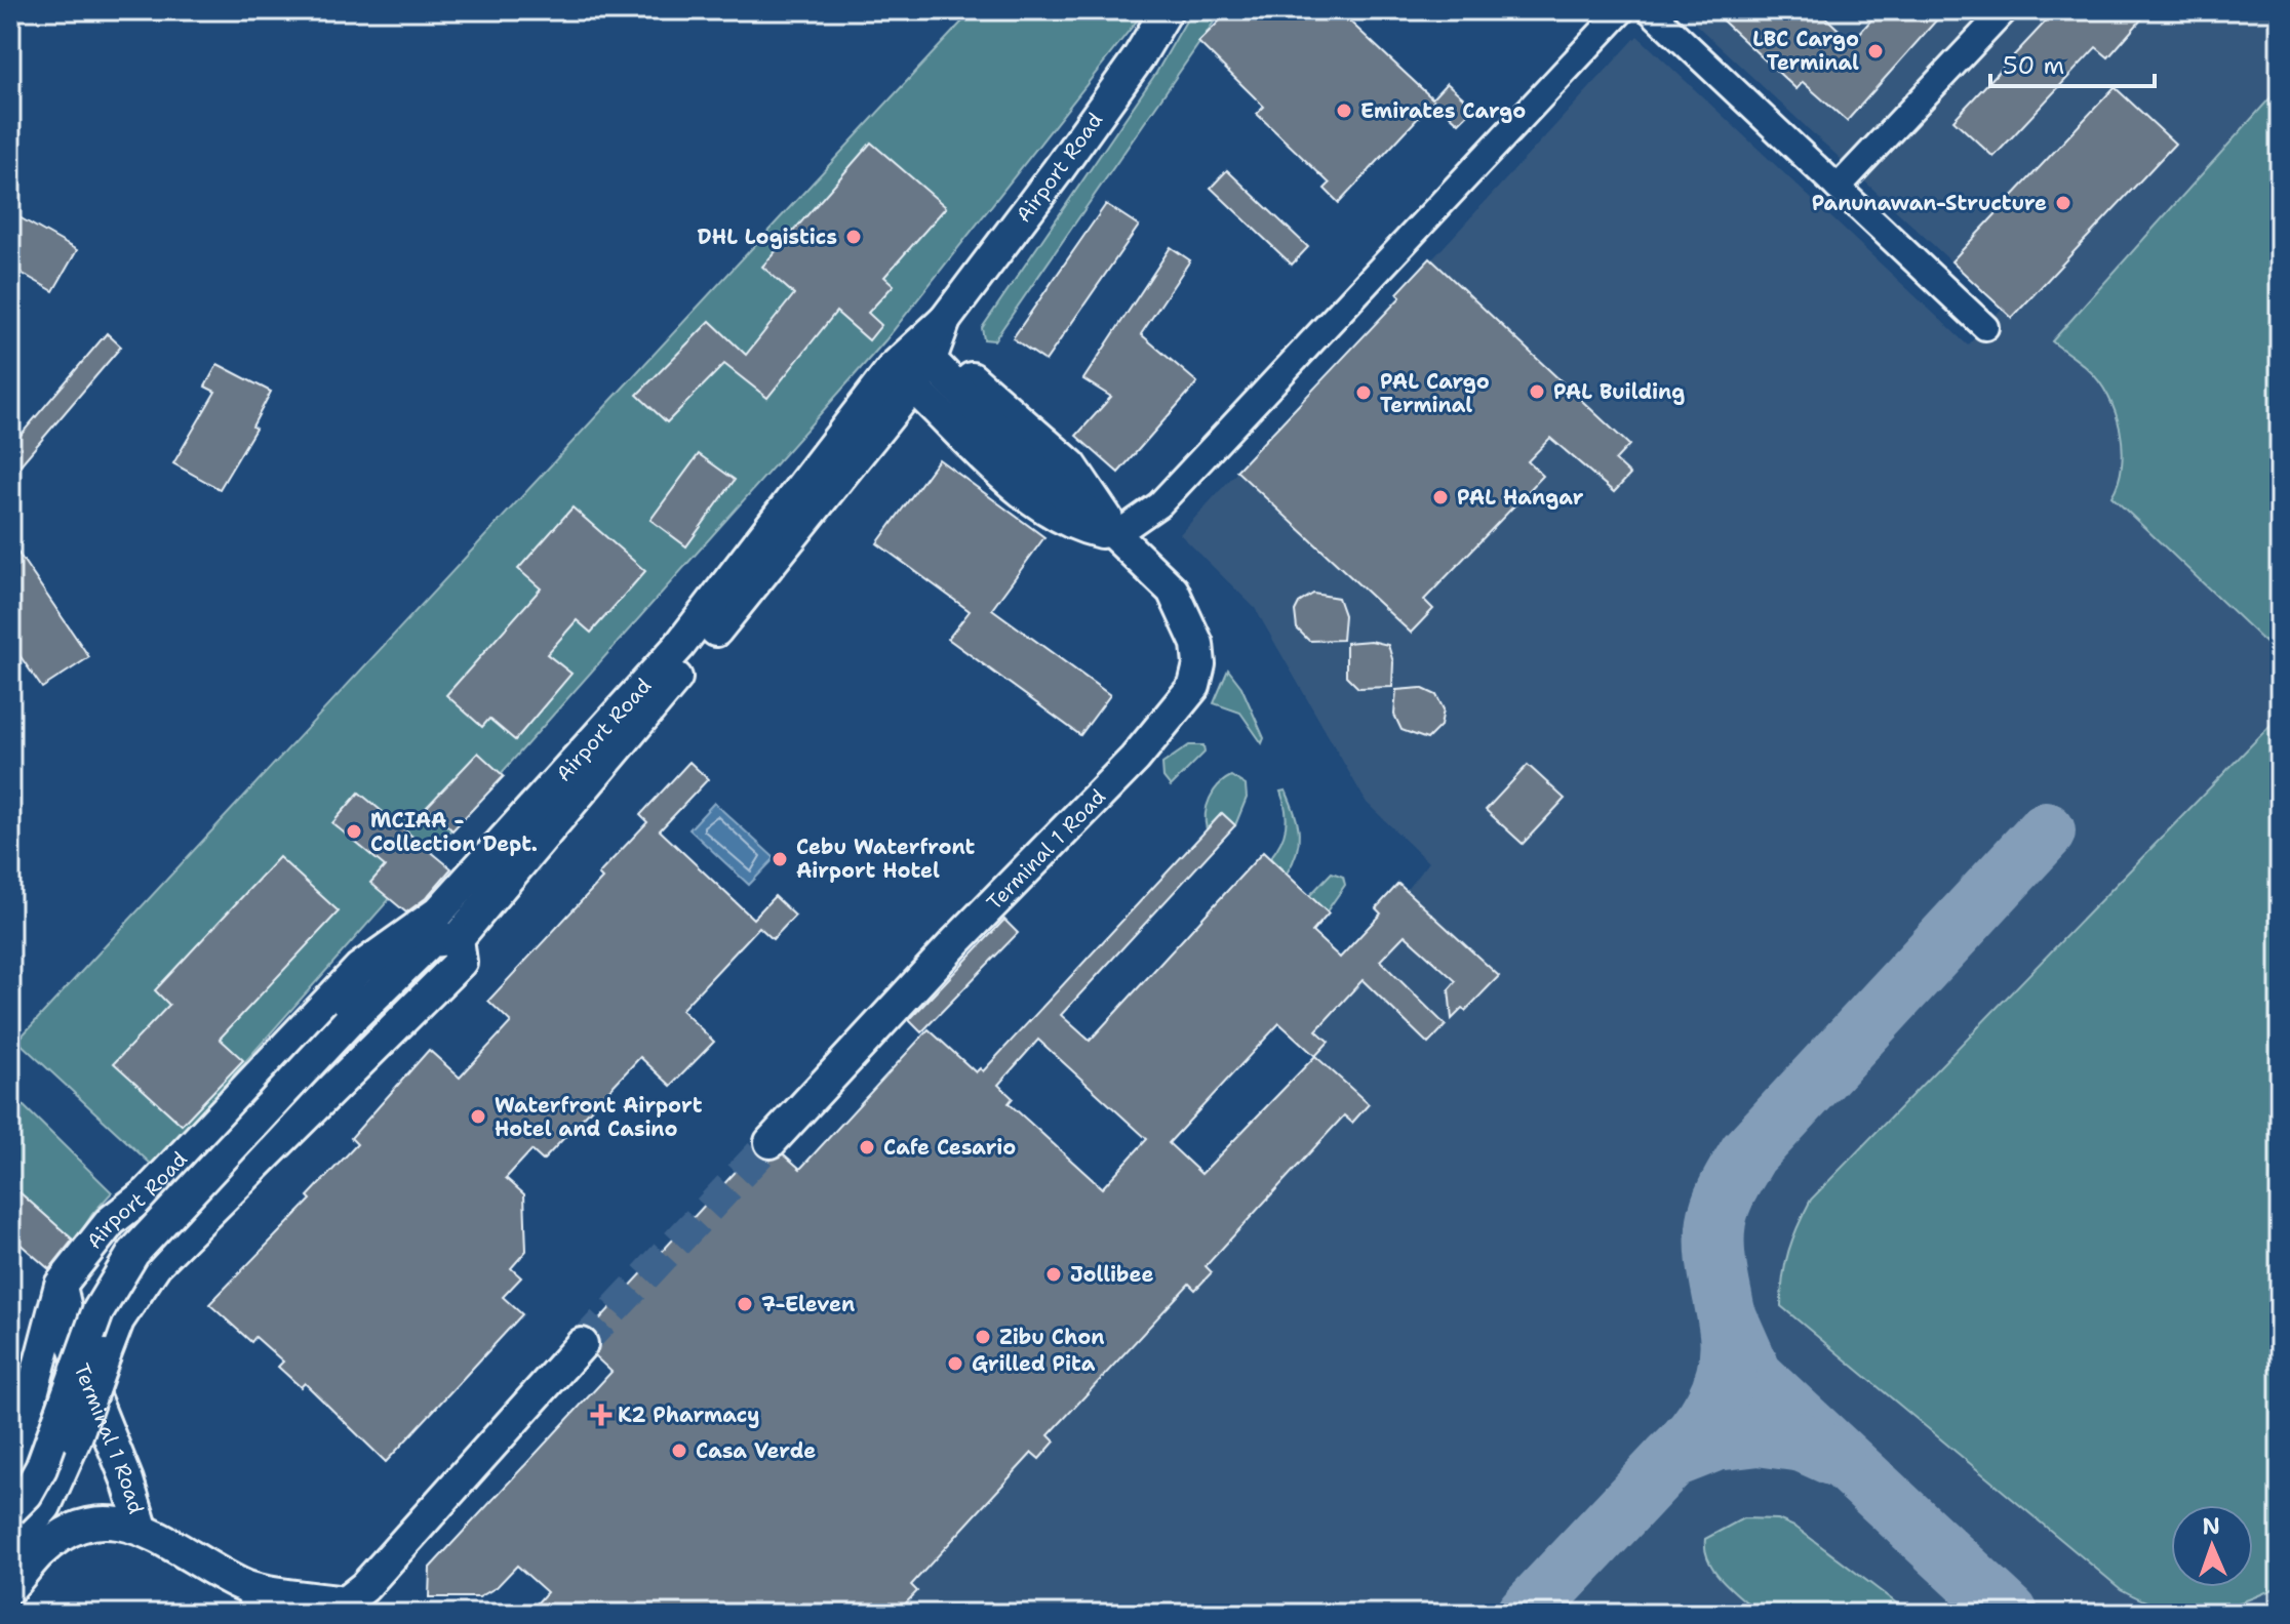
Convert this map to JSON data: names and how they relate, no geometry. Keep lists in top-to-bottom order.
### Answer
{
  "streets": {
    "street": ["Airport Road", "Terminal 1 Road"]
  },
  "crossings": [
    ["Airport Road", "Terminal 1 Road"]
  ],
  "places": {
    "other": [
      "LBC Cargo Terminal",
      "Emirates Cargo",
      "Panunawan-Structure",
      "DHL Logistics",
      "PAL Building",
      "PAL Cargo Terminal",
      "PAL Hangar",
      "MCIAA - Collection Dept.",
      "Cebu Waterfront Airport Hotel",
      "Waterfront Airport Hotel and Casino",
      "Cafe Cesario",
      "Jollibee",
      "7-Eleven",
      "Zibu Chon",
      "Grilled Pita",
      "Casa Verde"
    ],
    "health": ["K2 Pharmacy"]
  },
  "scale_bar": "50 m",
  "north": "top"
}
